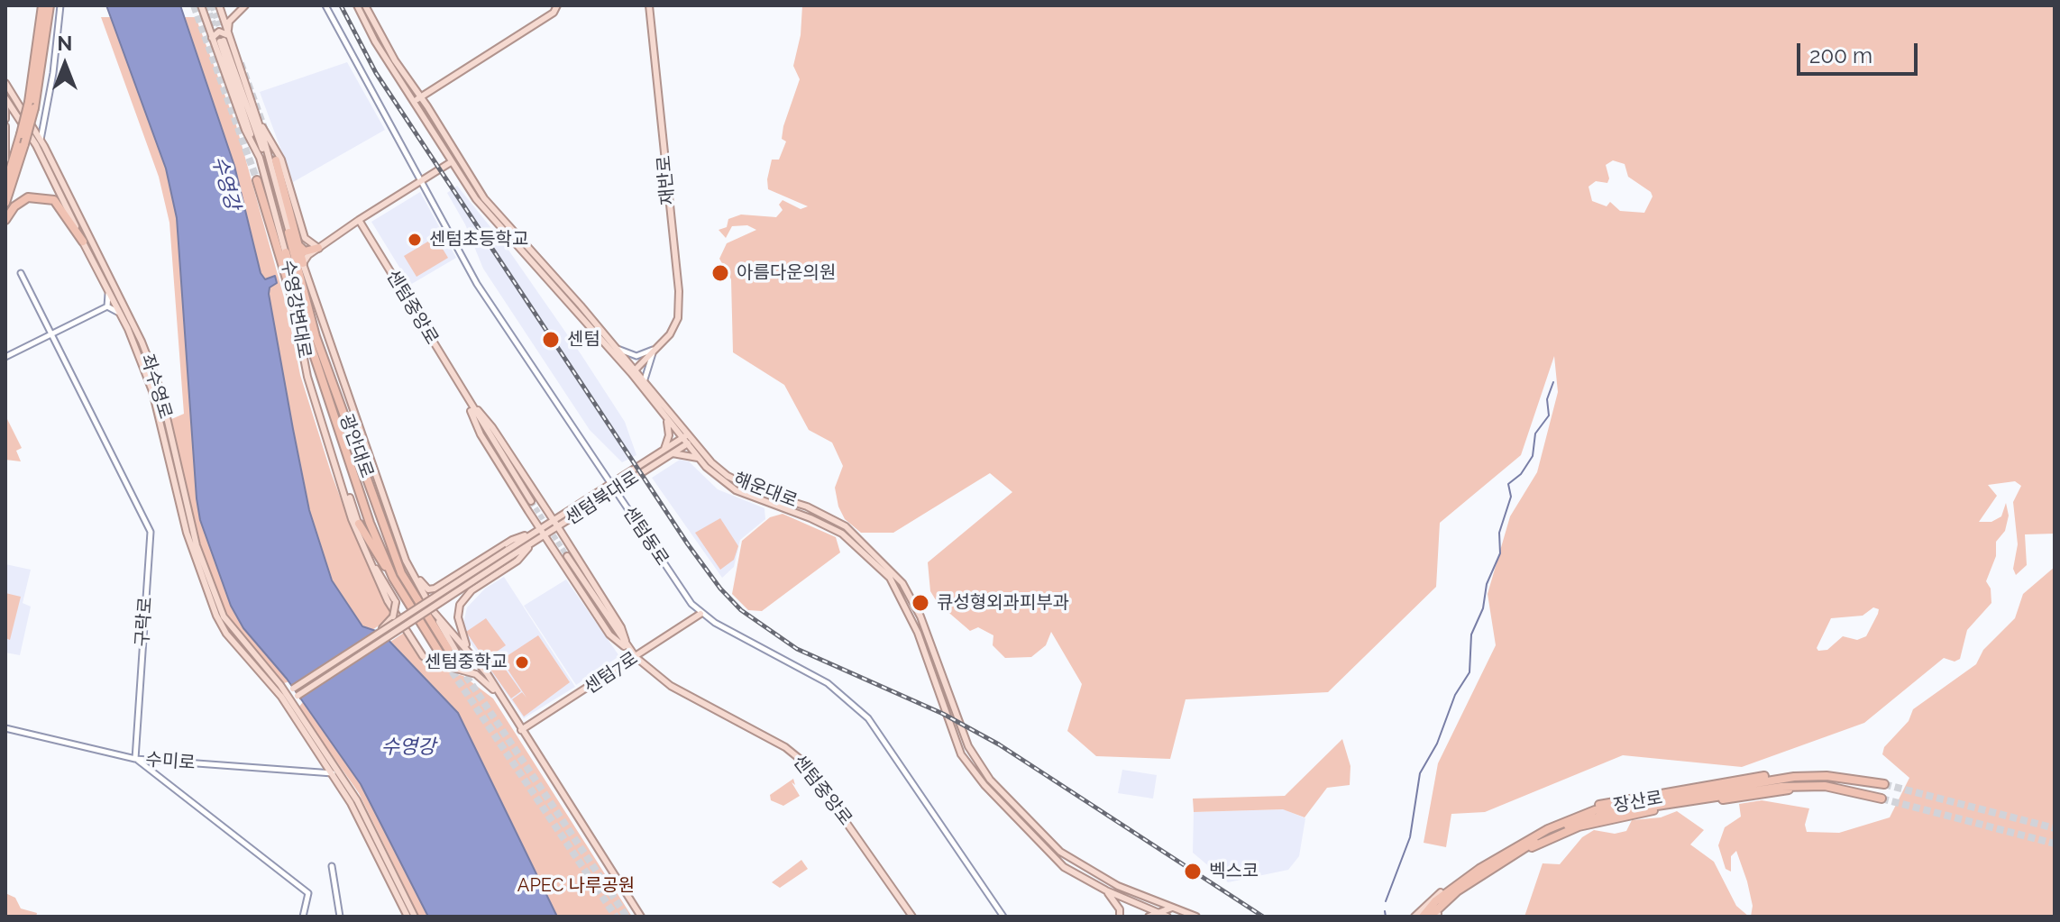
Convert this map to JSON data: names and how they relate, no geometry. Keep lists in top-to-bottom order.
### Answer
{
  "streets": {
    "highway": ["광안대로", "장산로"],
    "main road": [
      "재반로",
      "센텀중앙로",
      "수영강변대로",
      "좌수영로",
      "해운대로",
      "센텀북대로",
      "센텀7로"
    ],
    "street": ["센텀동로", "구락로", "수미로"]
  },
  "crossings": [
    ["재반로", "해운대로"],
    ["센텀중앙로", "센텀북대로"],
    ["센텀중앙로", "센텀7로"],
    ["수영강변대로", "광안대로"],
    ["좌수영로", "센텀북대로"],
    ["좌수영로", "수미로"],
    ["해운대로", "센텀북대로"],
    ["센텀북대로", "센텀동로"],
    ["센텀동로", "센텀7로"],
    ["구락로", "수미로"]
  ],
  "water": ["수영강"],
  "parks": ["APEC 나루공원"],
  "places": [
    "센텀초등학교",
    "아름다운의원",
    "센텀",
    "큐성형외과피부과",
    "센텀중학교",
    "벡스코"
  ],
  "scale_bar": "200 m",
  "north": "top"
}
